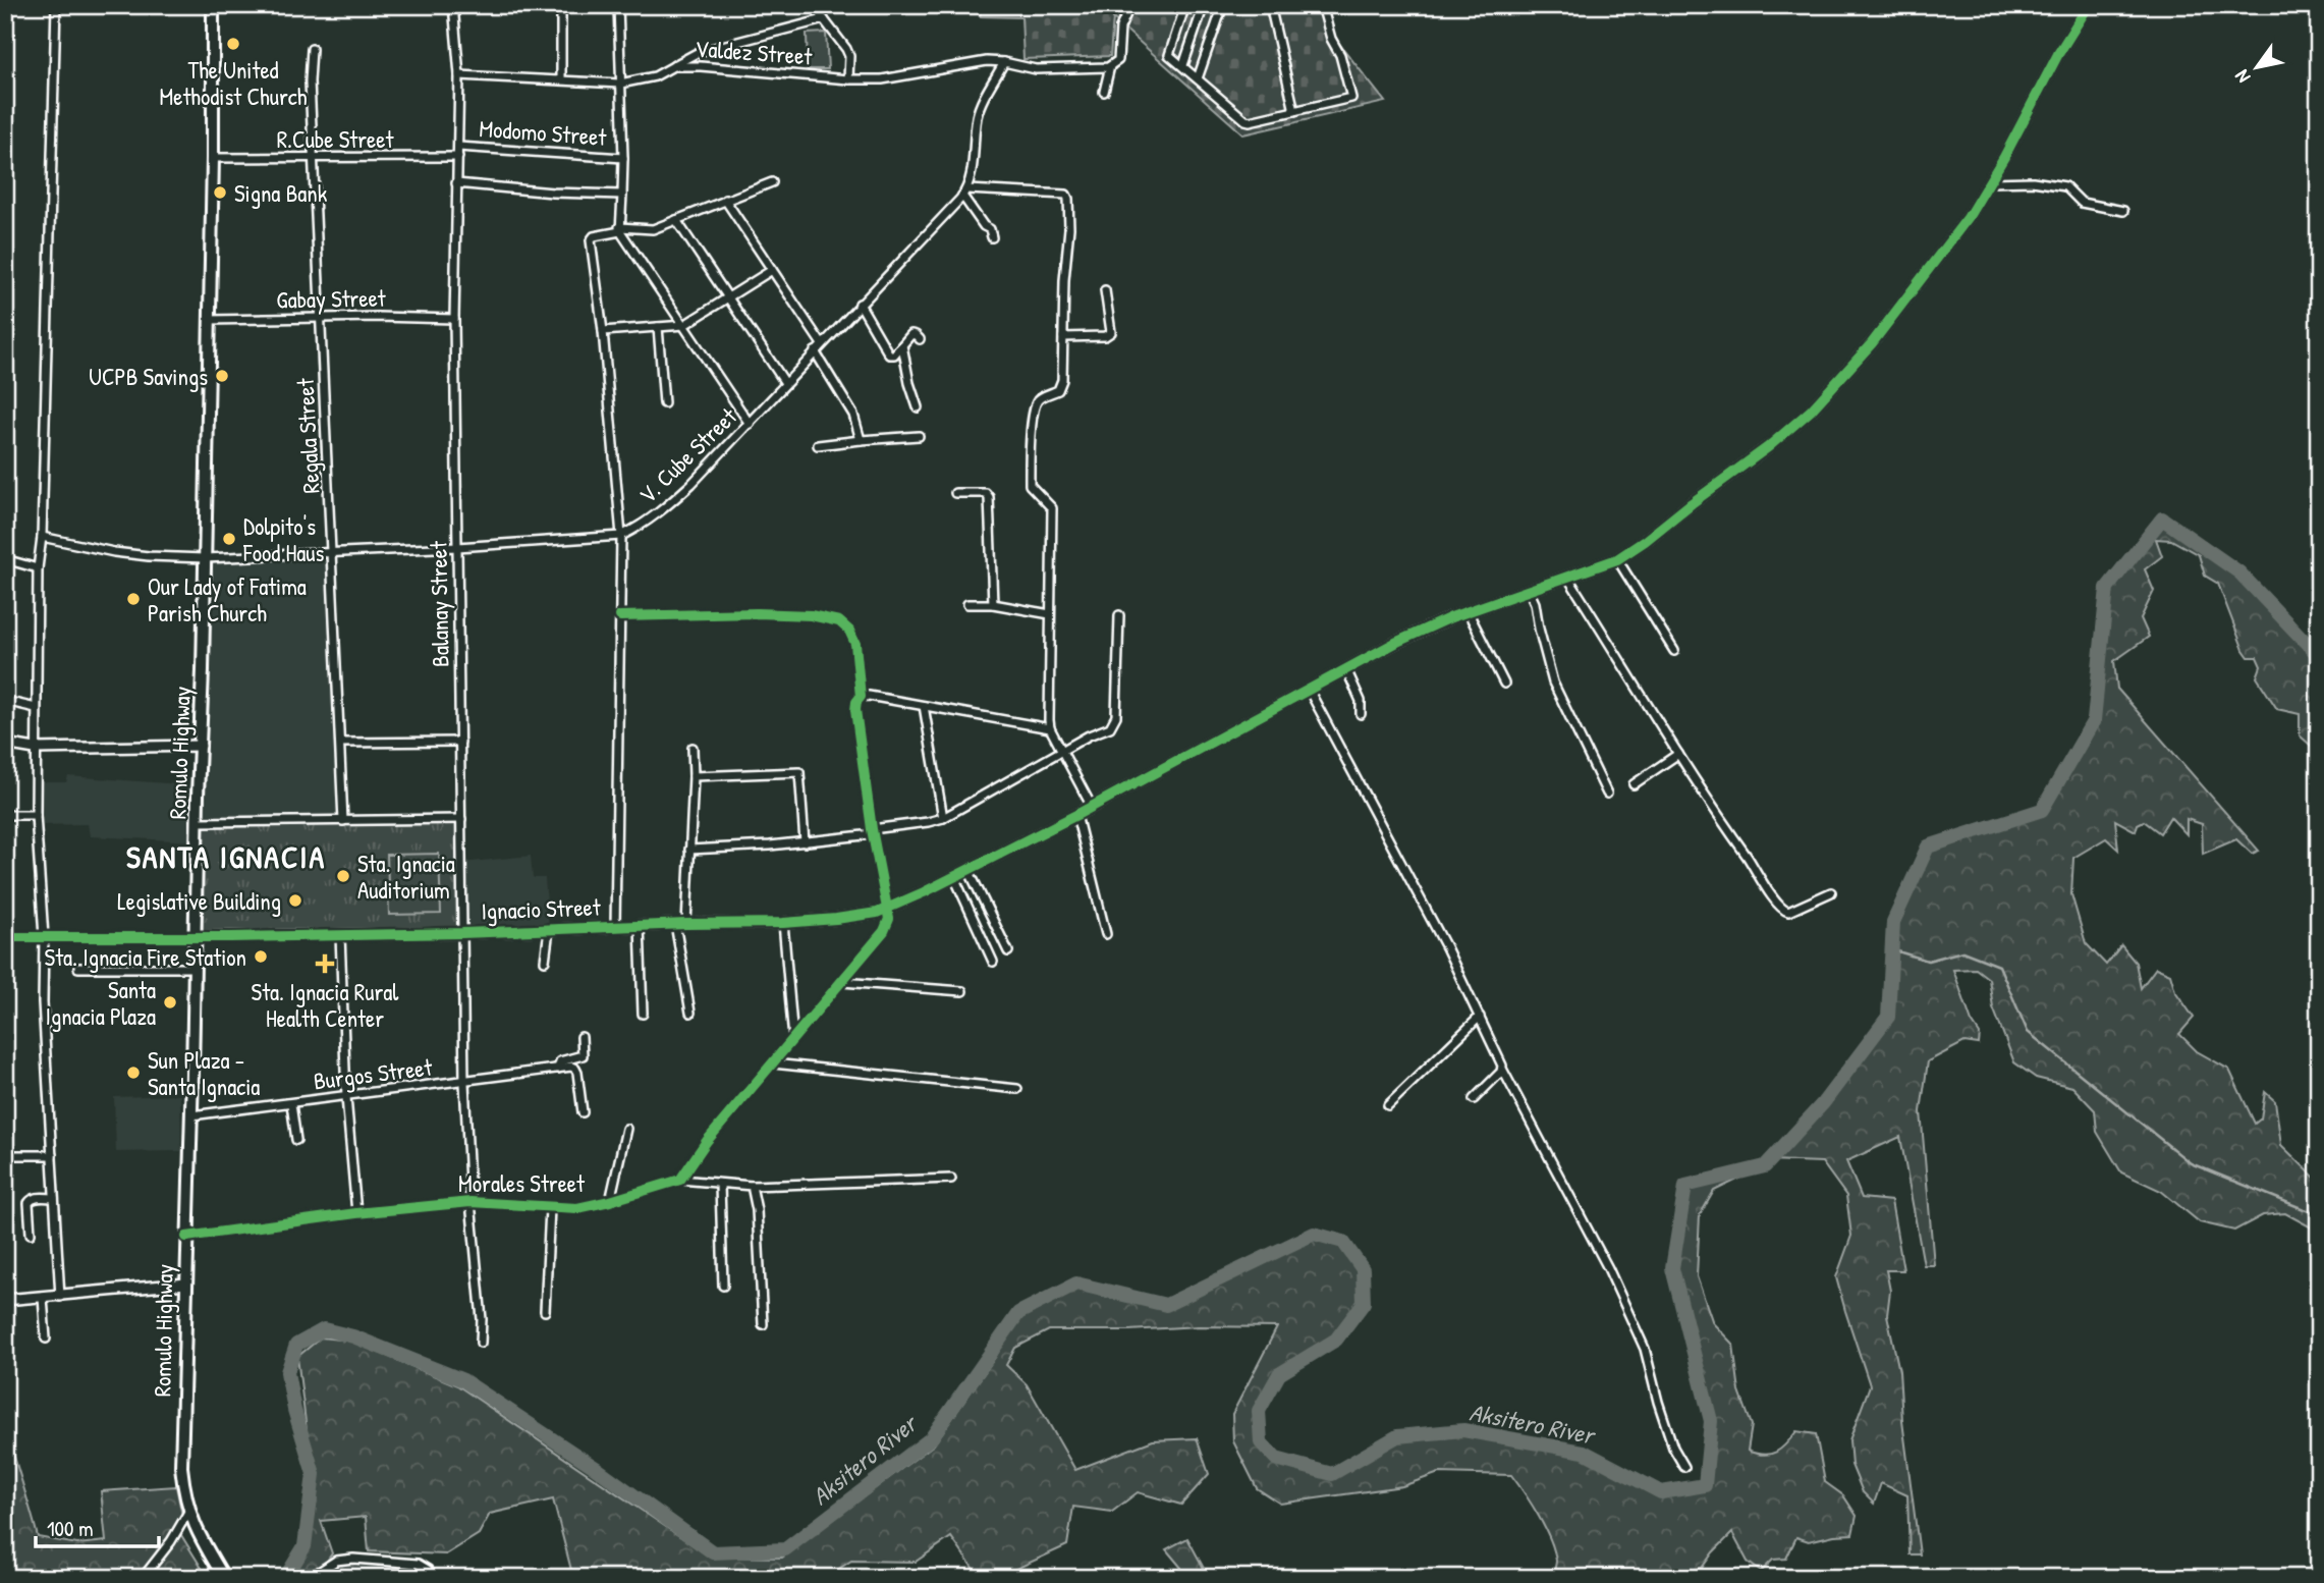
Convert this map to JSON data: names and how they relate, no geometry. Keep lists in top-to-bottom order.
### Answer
{
  "streets": {
    "highway": ["Romulo Highway"],
    "street": [
      "Valdez Street",
      "Modomo Street",
      "R.Cube Street",
      "Gabay Street",
      "Regala Street",
      "V. Cube Street",
      "Balanay Street",
      "Ignacio Street",
      "Burgos Street",
      "Morales Street"
    ]
  },
  "crossings": [
    ["Valdez Street", "Balanay Street"],
    ["Modomo Street", "Balanay Street"],
    ["R.Cube Street", "Regala Street"],
    ["R.Cube Street", "Balanay Street"],
    ["R.Cube Street", "Romulo Highway"],
    ["Gabay Street", "Regala Street"],
    ["Gabay Street", "Balanay Street"],
    ["Gabay Street", "Romulo Highway"],
    ["Regala Street", "V. Cube Street"],
    ["V. Cube Street", "Balanay Street"],
    ["V. Cube Street", "Romulo Highway"],
    ["Balanay Street", "Ignacio Street"],
    ["Balanay Street", "Burgos Street"],
    ["Balanay Street", "Morales Street"],
    ["Romulo Highway", "Ignacio Street"],
    ["Romulo Highway", "Burgos Street"],
    ["Romulo Highway", "Morales Street"]
  ],
  "districts": ["SANTA IGNACIA"],
  "water": ["Aksitero River"],
  "places": {
    "other": [
      "The United Methodist Church",
      "Signa Bank",
      "UCPB Savings",
      "Dolpito's Food Haus",
      "Our Lady of Fatima Parish Church",
      "Sta. Ignacia Auditorium",
      "Legislative Building",
      "Sta. Ignacia Fire Station",
      "Santa Ignacia Plaza",
      "Sun Plaza - Santa Ignacia"
    ],
    "health": ["Sta. Ignacia Rural Health Center"]
  },
  "scale_bar": "100 m",
  "north": "bottom left"
}
